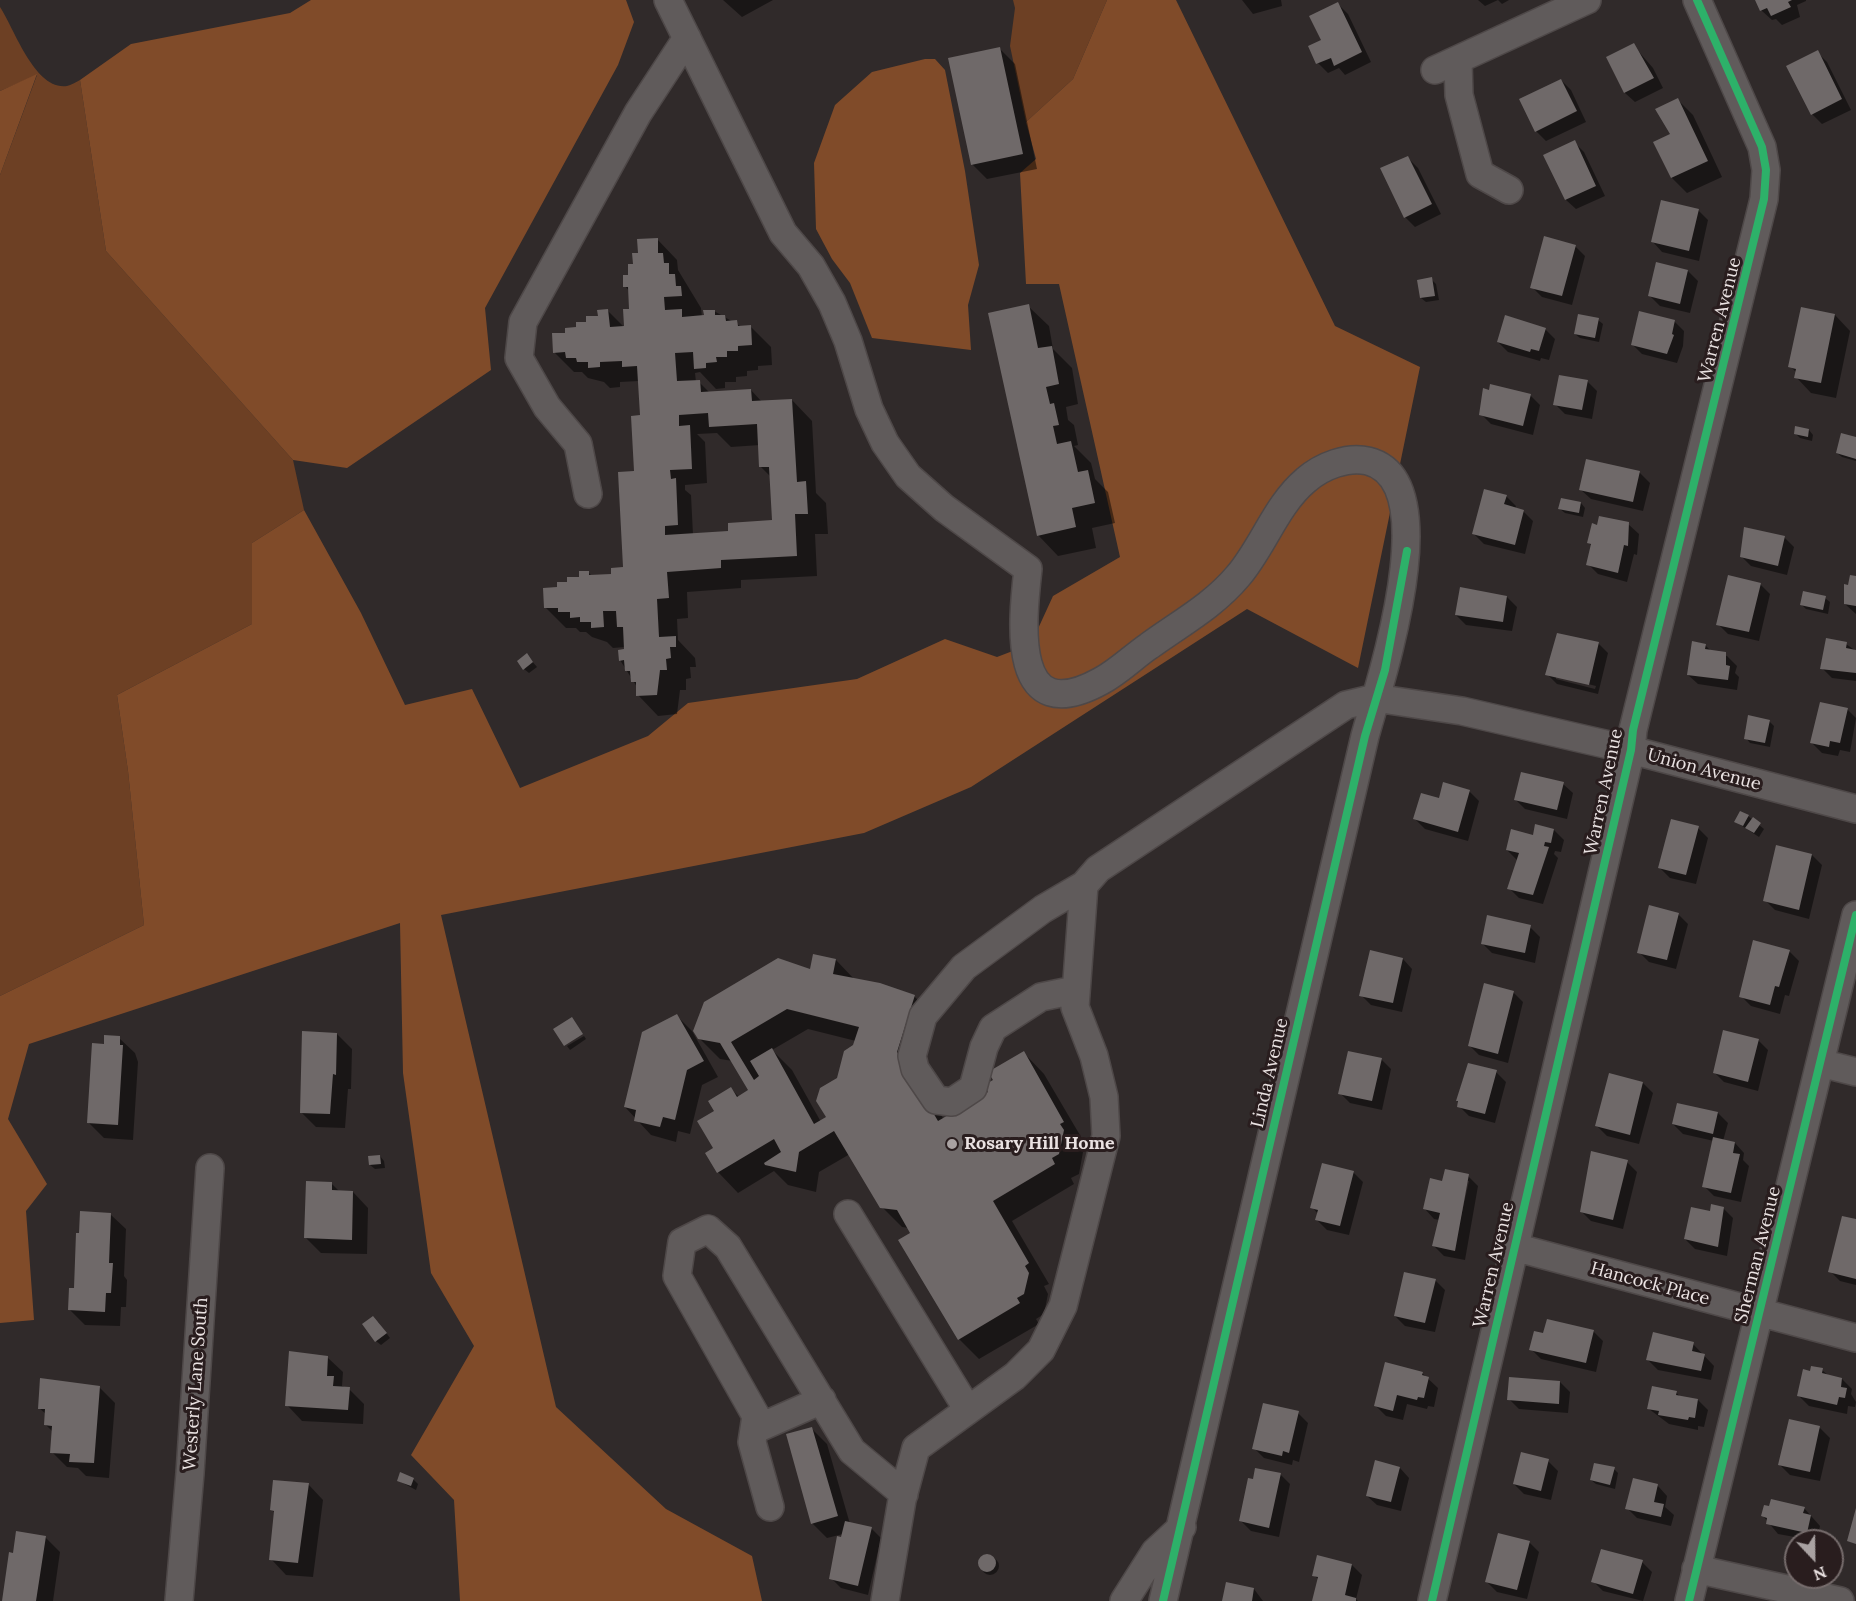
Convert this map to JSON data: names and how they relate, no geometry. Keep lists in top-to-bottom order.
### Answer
{
  "streets": {
    "street": [
      "Warren Avenue",
      "Union Avenue",
      "Linda Avenue",
      "Sherman Avenue",
      "Hancock Place",
      "Westerly Lane South"
    ]
  },
  "crossings": [
    ["Warren Avenue", "Union Avenue"],
    ["Warren Avenue", "Hancock Place"],
    ["Union Avenue", "Linda Avenue"],
    ["Sherman Avenue", "Hancock Place"]
  ],
  "places": ["Rosary Hill Home"],
  "north": "bottom"
}
